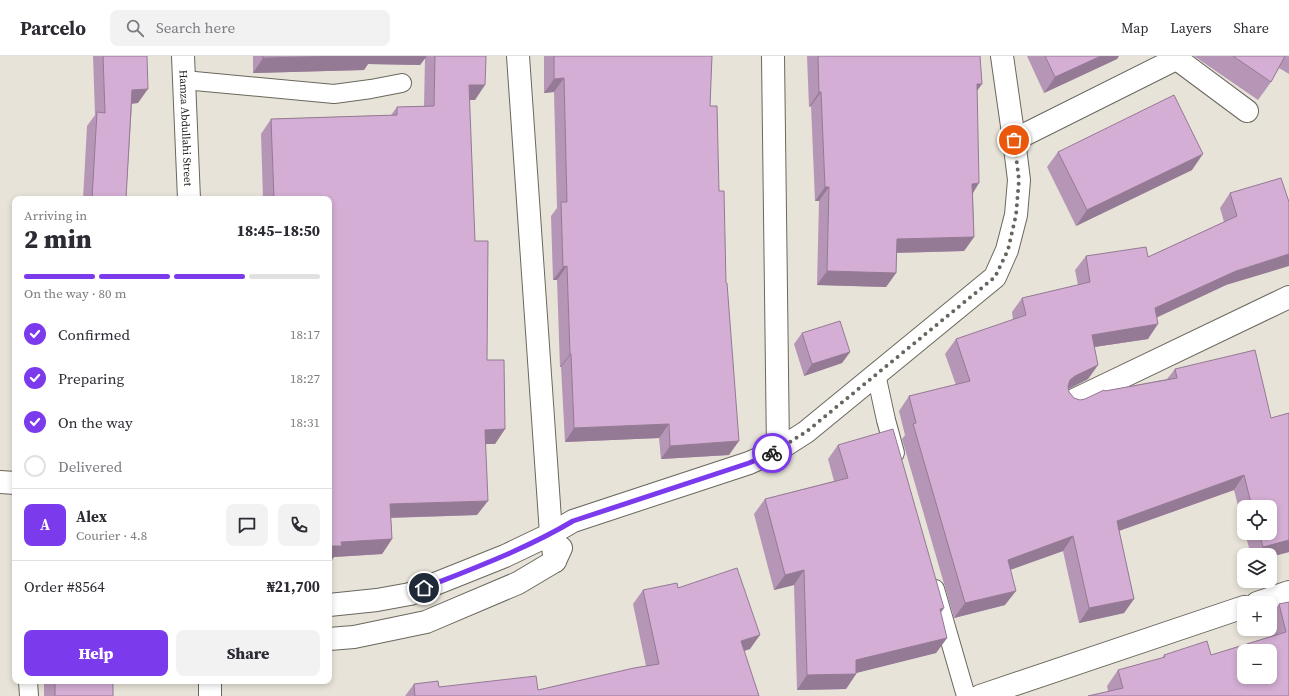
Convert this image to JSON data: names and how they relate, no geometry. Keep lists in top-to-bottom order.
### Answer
{
  "streets": {
    "street": ["Hamza Abdullahi Street"]
  },
  "page": {
    "header": "Parcelo",
    "search": "Search here",
    "nav": ["Map", "Layers", "Share"],
    "heading": ["2 min", "Arriving in", "18:45–18:50"],
    "panel": [
      "Alex",
      "Courier · 4.8",
      "Order #8564",
      "₦21,700"
    ],
    "bar": "On the way · 80 m",
    "list": [
      ["Confirmed", "18:17"],
      ["Preparing", "18:27"],
      ["On the way", "18:31"],
      "Delivered"
    ],
    "map_buttons": ["+", "−"],
    "round": "A",
    "buttons": ["Help", "Share"]
  }
}
